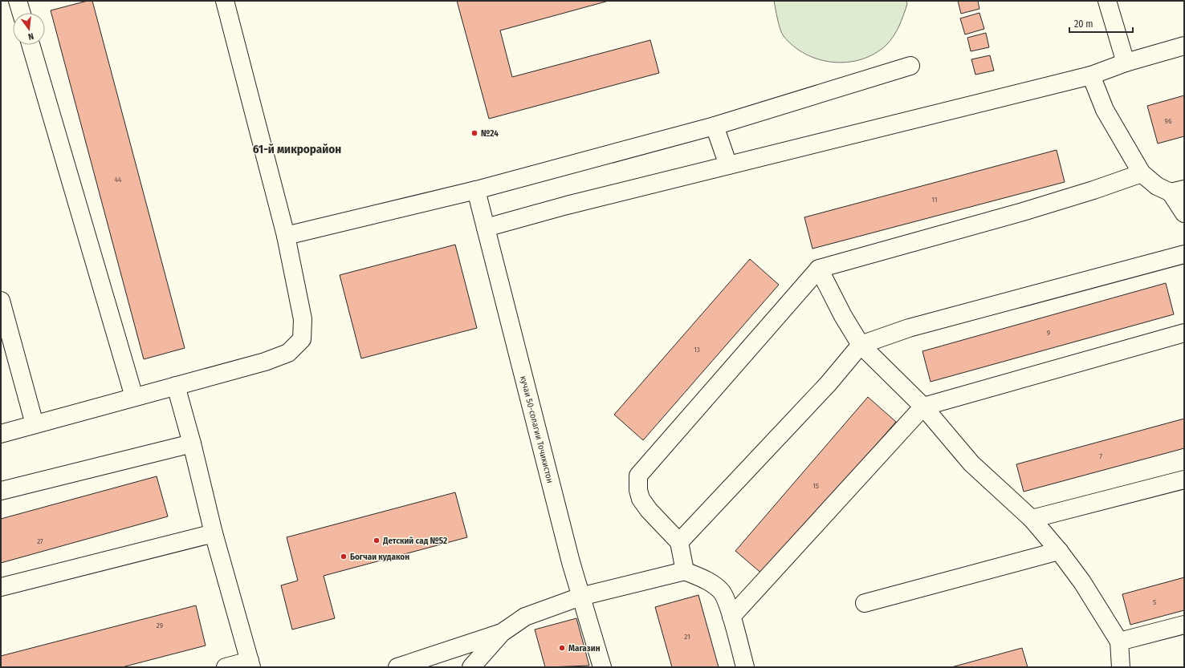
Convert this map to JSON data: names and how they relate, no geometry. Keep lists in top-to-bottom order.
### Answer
{
  "streets": {
    "street": ["кучаи 50-солагии Точикистон"]
  },
  "districts": ["61-й микрорайон"],
  "places": [
    "№24",
    "Детский сад №52",
    "Богчаи кудакон",
    "Магазин"
  ],
  "house_numbers": [
    "96",
    "44",
    "11",
    "9",
    "13",
    "7",
    "15",
    "27",
    "5",
    "29",
    "21"
  ],
  "scale_bar": "20 m",
  "north": "bottom"
}
